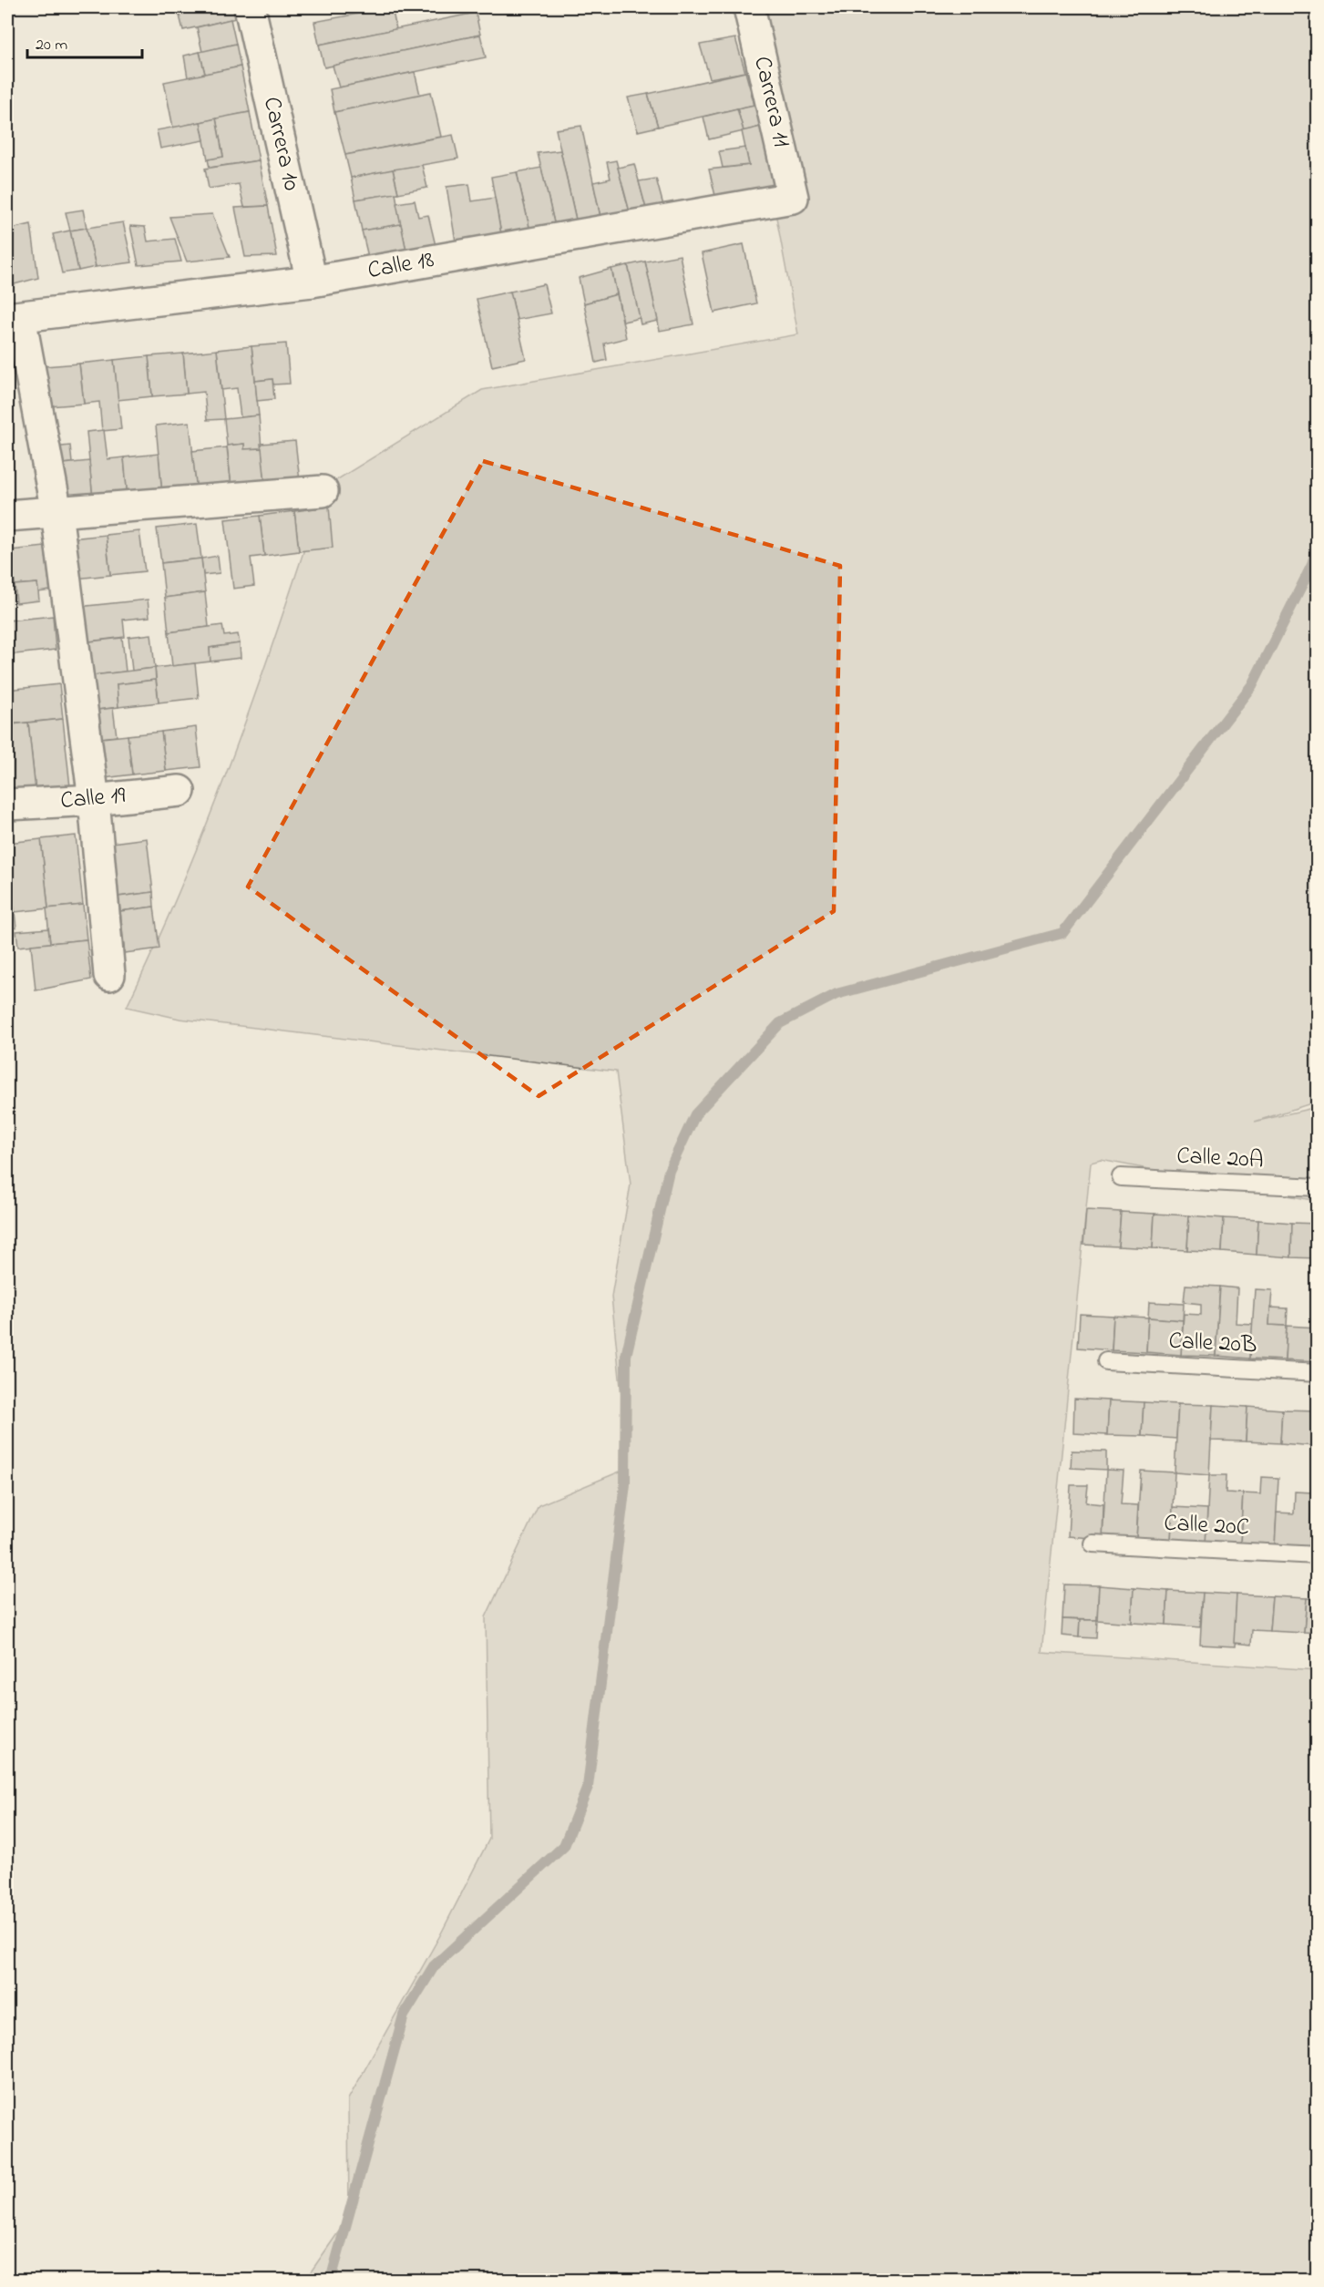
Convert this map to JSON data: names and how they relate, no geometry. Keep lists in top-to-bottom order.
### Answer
{
  "streets": {
    "street": [
      "Carrera 11",
      "Carrera 10",
      "Calle 18",
      "Calle 19"
    ],
    "lane": ["Calle 20A", "Calle 20B", "Calle 20C"]
  },
  "crossings": [
    ["Carrera 11", "Calle 18"],
    ["Carrera 10", "Calle 18"]
  ],
  "scale_bar": "20 m"
}
